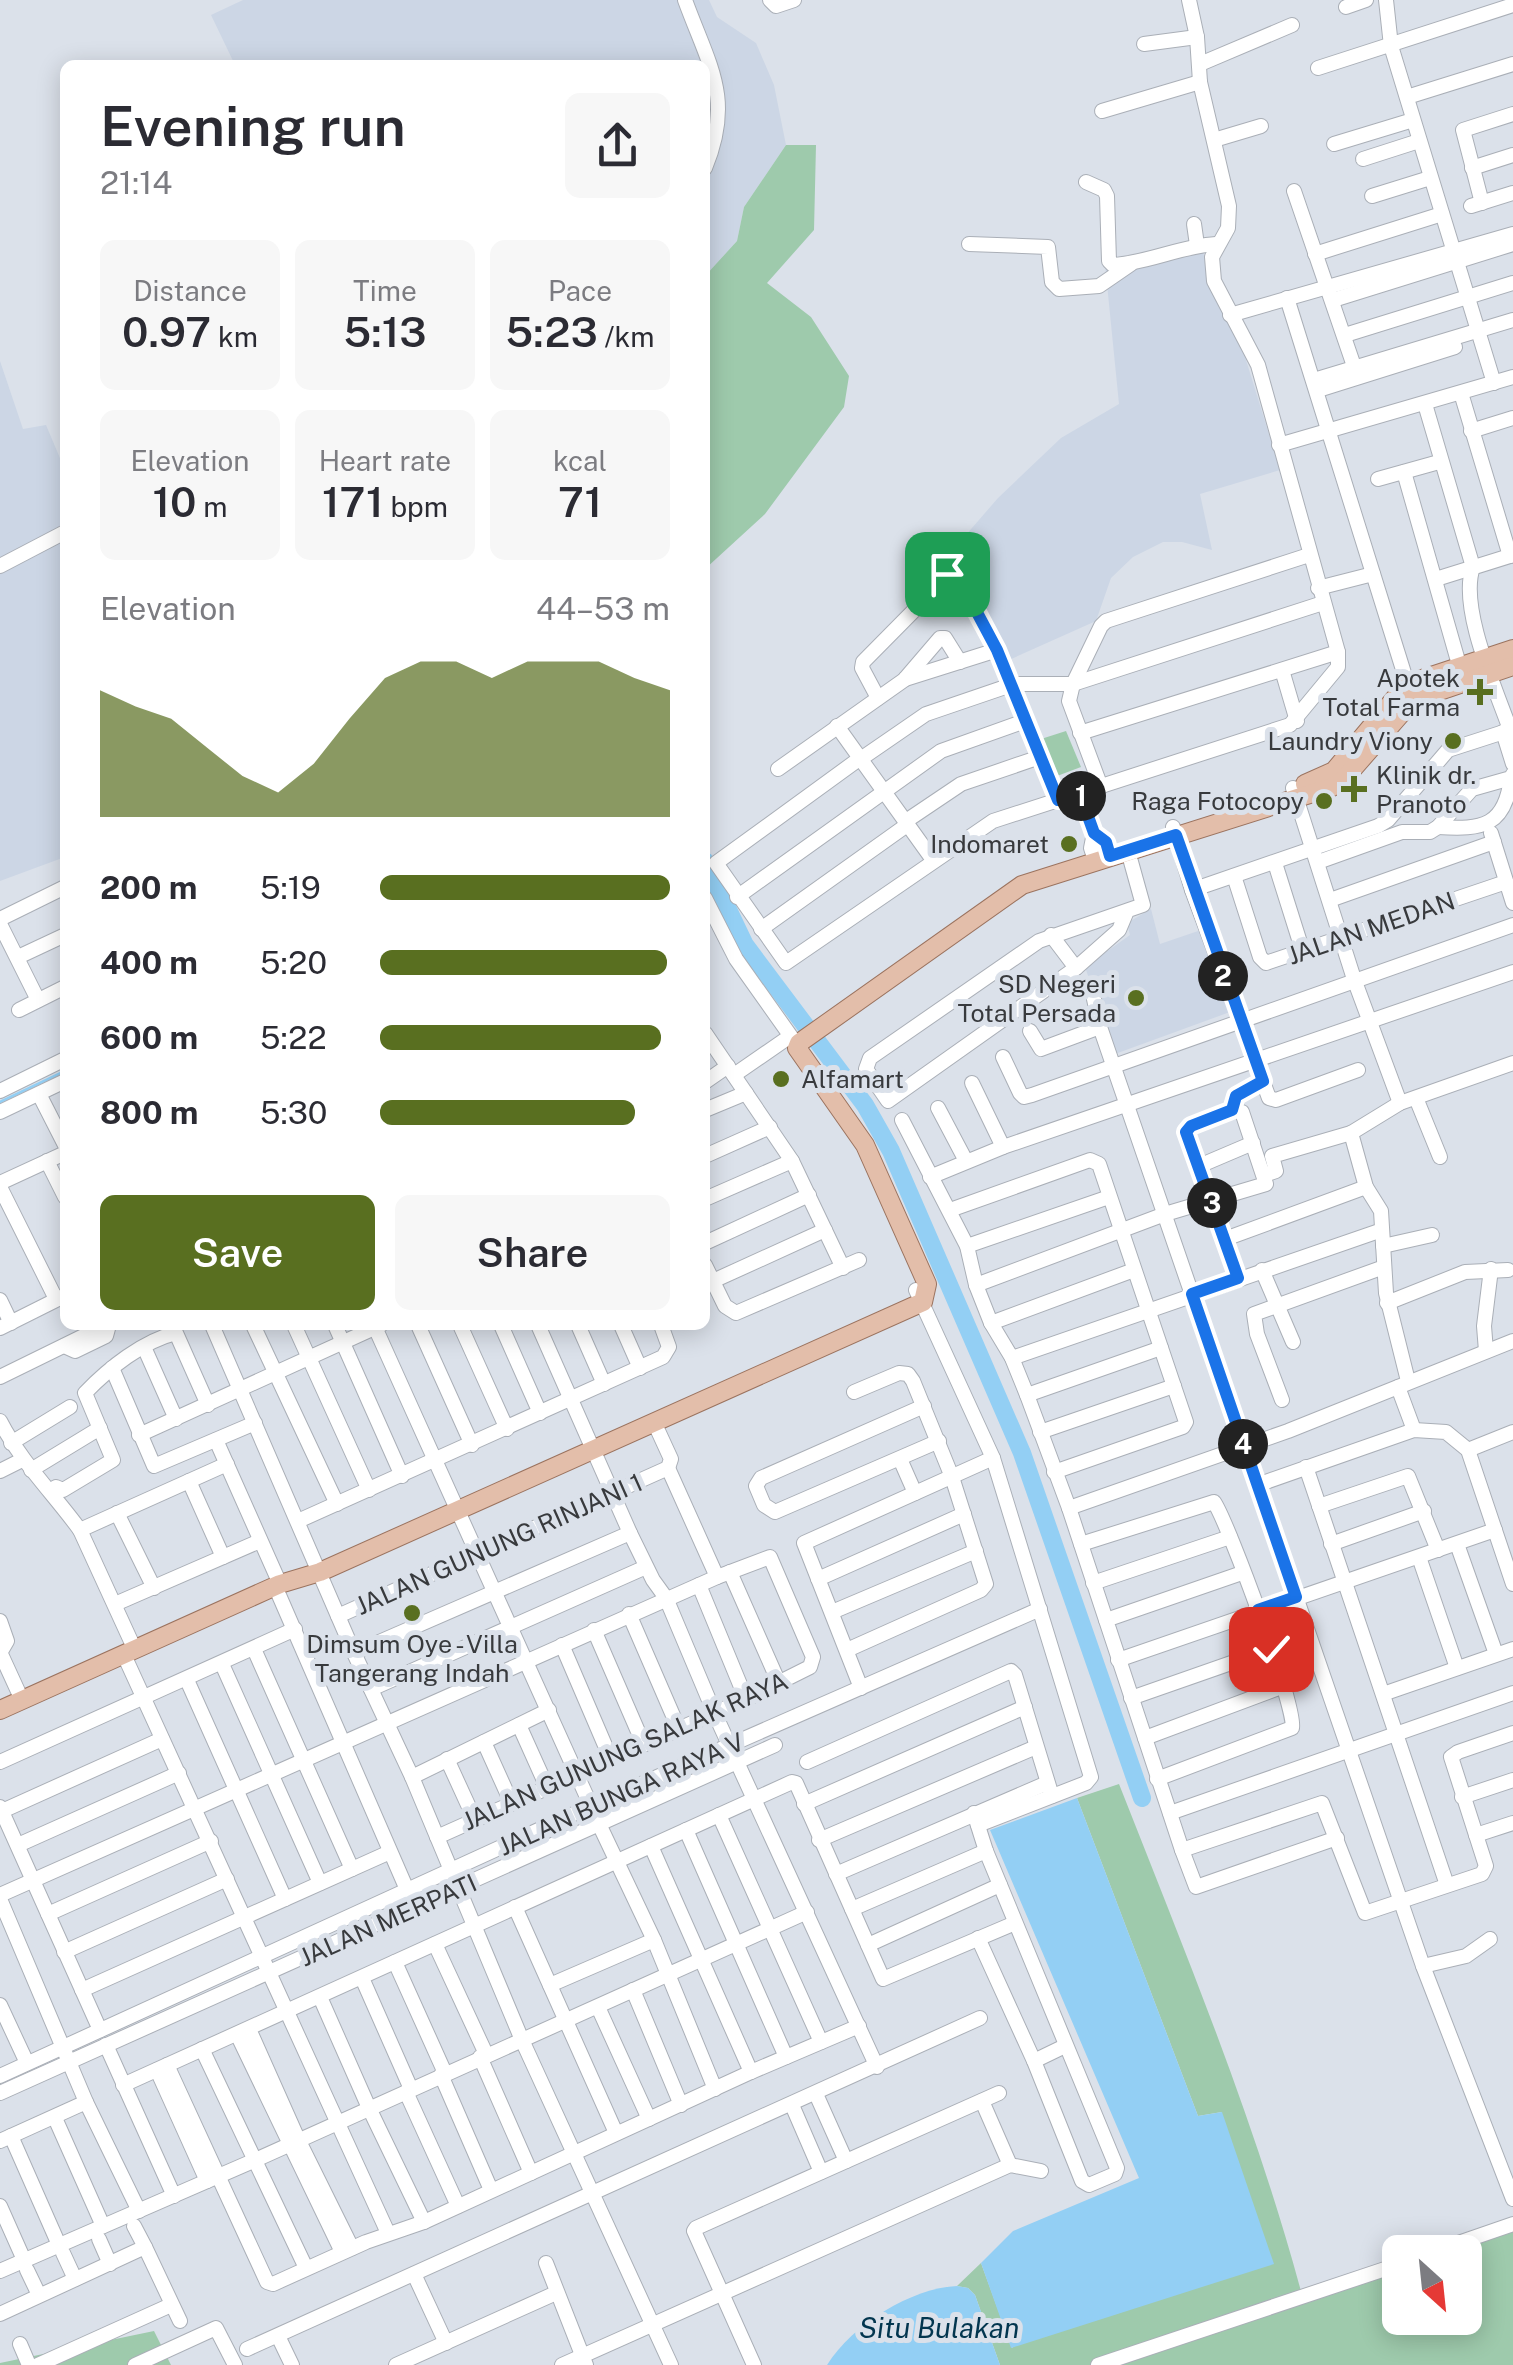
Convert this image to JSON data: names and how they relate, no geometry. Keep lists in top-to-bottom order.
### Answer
{
  "streets": {
    "street": [
      "JALAN MEDAN",
      "JALAN GUNUNG RINJANI 1",
      "JALAN GUNUNG SALAK RAYA",
      "JALAN BUNGA RAYA V",
      "JALAN MERPATI"
    ]
  },
  "water": ["Situ Bulakan"],
  "places": {
    "health": ["Apotek Total Farma", "Klinik dr. Pranoto"],
    "other": [
      "Laundry Viony",
      "Raga Fotocopy",
      "Indomaret",
      "SD Negeri Total Persada",
      "Alfamart",
      "Dimsum Oye - Villa Tangerang Indah"
    ]
  },
  "north": "bottom right",
  "page": {
    "heading": ["Evening run", "21:14"],
    "stats": [
      ["Distance", "0.97 km"],
      ["Time", "5:13"],
      ["Pace", "5:23 /km"],
      ["Elevation", "10 m"],
      ["Heart rate", "171 bpm"],
      ["kcal", "71"]
    ],
    "chart": ["Elevation", "44–53 m"],
    "pins": [
      "1",
      "2",
      "3",
      "4"
    ],
    "list": [
      {
        "name": "200 m",
        "note": "5:19"
      },
      {
        "name": "400 m",
        "note": "5:20"
      },
      {
        "name": "600 m",
        "note": "5:22"
      },
      {
        "name": "800 m",
        "note": "5:30"
      }
    ],
    "buttons": ["Save", "Share"]
  }
}
